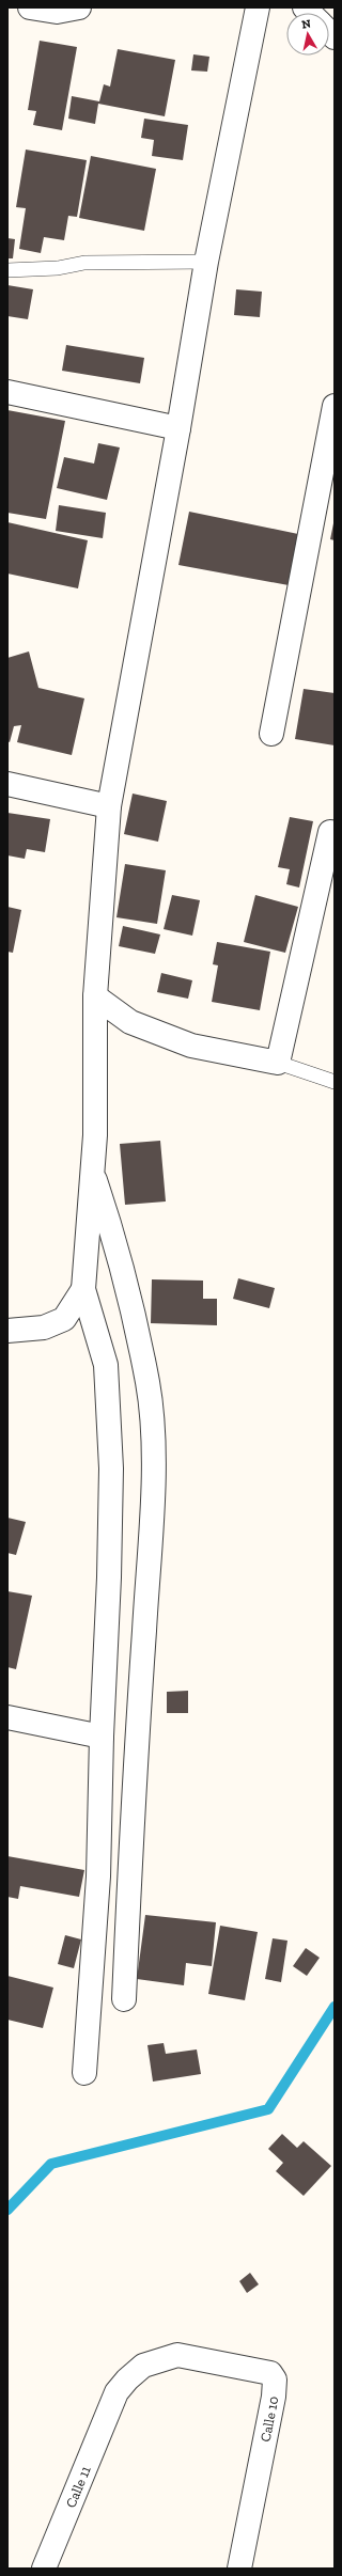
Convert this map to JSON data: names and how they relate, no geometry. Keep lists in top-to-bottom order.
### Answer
{
  "streets": {
    "street": ["Calle 10", "Calle 11"]
  },
  "crossings": [
    ["Calle 10", "Calle 11"]
  ],
  "north": "top"
}
